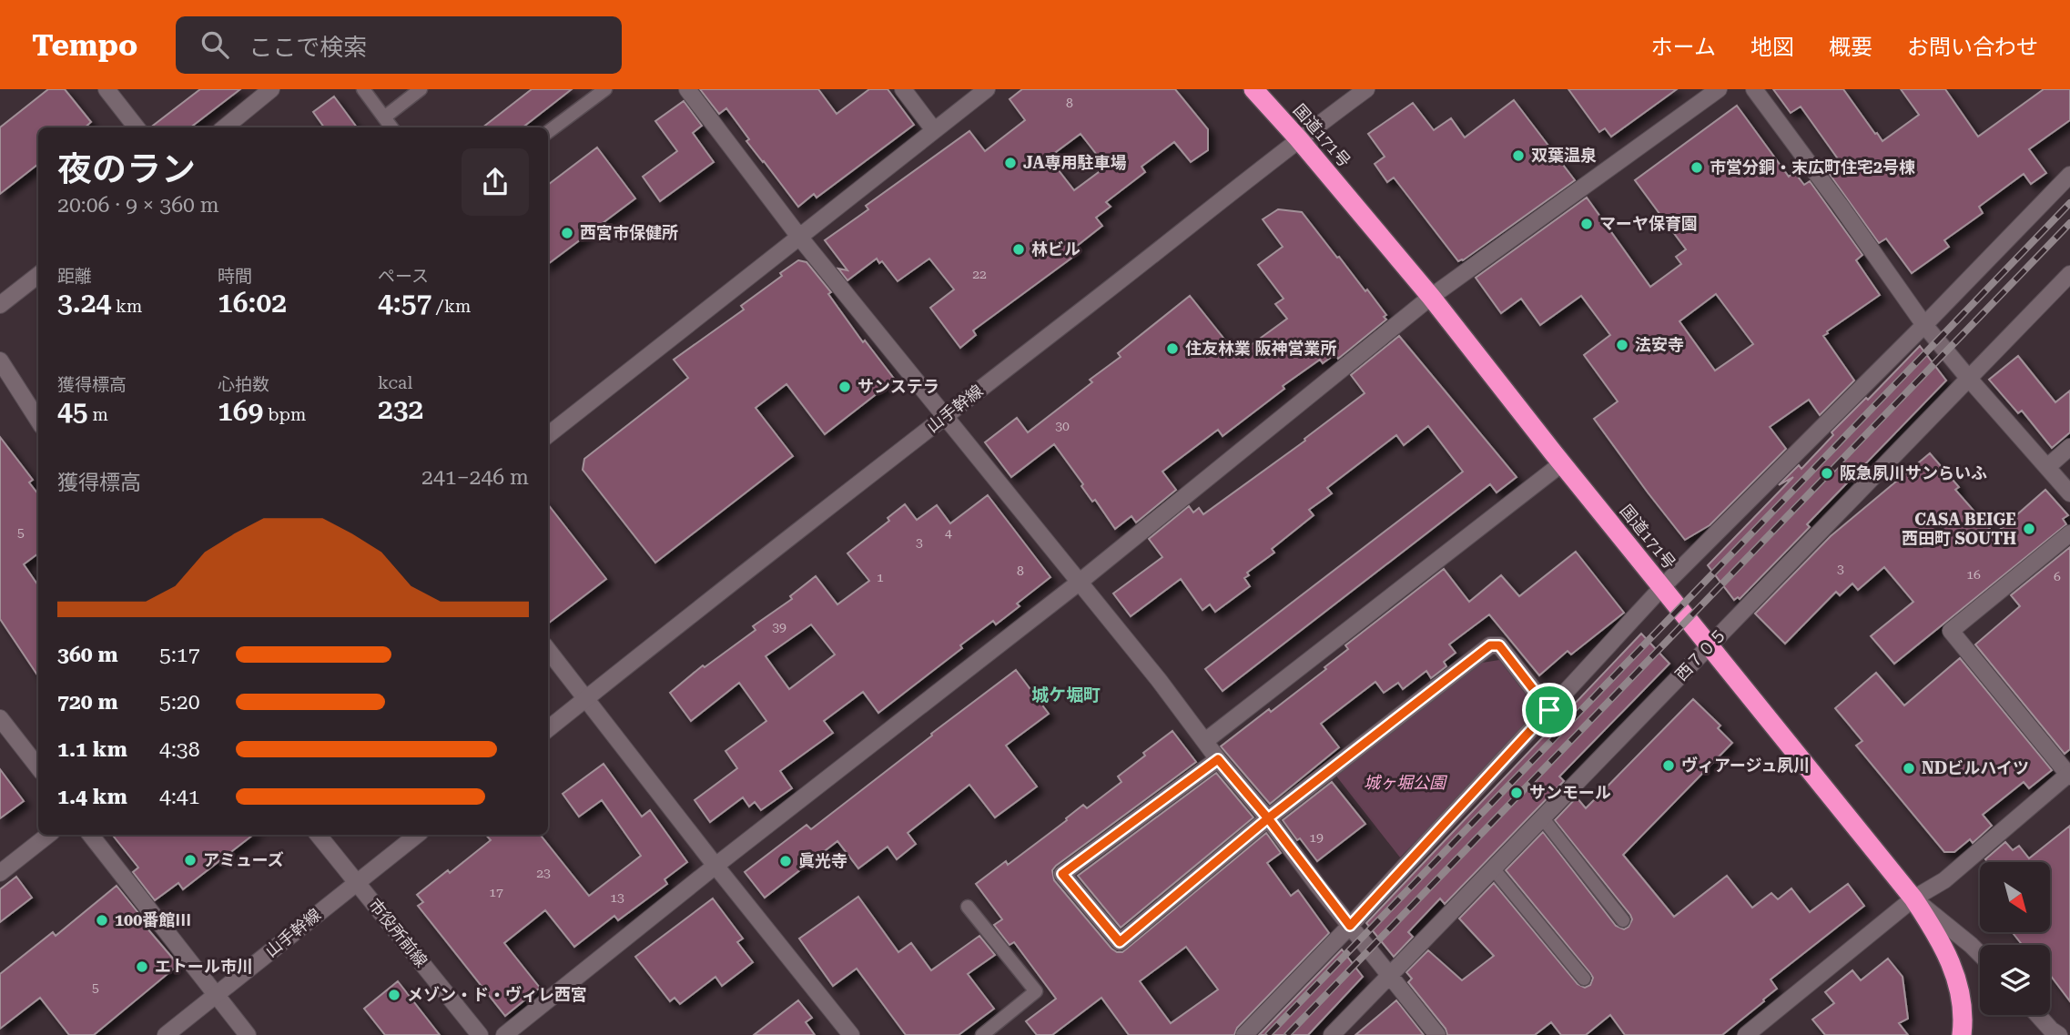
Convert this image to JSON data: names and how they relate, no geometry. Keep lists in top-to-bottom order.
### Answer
{
  "streets": {
    "highway": ["国道171号"],
    "street": ["山手幹線", "西７０５", "市役所前線"]
  },
  "crossings": [
    ["国道171号", "山手幹線"],
    ["国道171号", "西７０５"],
    ["山手幹線", "市役所前線"]
  ],
  "districts": ["城ケ堀町"],
  "parks": ["城ヶ堀公園"],
  "places": [
    "双葉温泉",
    "JA専用駐車場",
    "市営分銅・末広町住宅2号棟",
    "マーヤ保育園",
    "西宮市保健所",
    "林ビル",
    "法安寺",
    "住友林業 阪神営業所",
    "サンステラ",
    "阪急夙川サンらいふ",
    "CASA BEIGE 西田町 SOUTH",
    "ヴィアージュ夙川",
    "NDビルハイツ",
    "サンモール",
    "アミューズ",
    "眞光寺",
    "100番館Ⅲ",
    "エトール市川",
    "メゾン・ド・ヴィレ西宮"
  ],
  "house_numbers": [
    "8",
    "22",
    "30",
    "5",
    "4",
    "3",
    "3",
    "8",
    "16",
    "6",
    "1",
    "39",
    "19",
    "23",
    "17",
    "13",
    "5"
  ],
  "north": "bottom right",
  "page": {
    "header": "Tempo",
    "search": "ここで検索",
    "nav": [
      "ホーム",
      "地図",
      "概要",
      "お問い合わせ"
    ],
    "heading": ["夜のラン", "20:06 · 9 × 360 m"],
    "stats": [
      ["距離", "3.24 km"],
      ["時間", "16:02"],
      ["ペース", "4:57 /km"],
      ["獲得標高", "45 m"],
      ["心拍数", "169 bpm"],
      ["kcal", "232"]
    ],
    "chart": ["獲得標高", "241–246 m"],
    "list": [
      {
        "name": "360 m",
        "note": "5:17"
      },
      {
        "name": "720 m",
        "note": "5:20"
      },
      {
        "name": "1.1 km",
        "note": "4:38"
      },
      {
        "name": "1.4 km",
        "note": "4:41"
      }
    ]
  }
}
